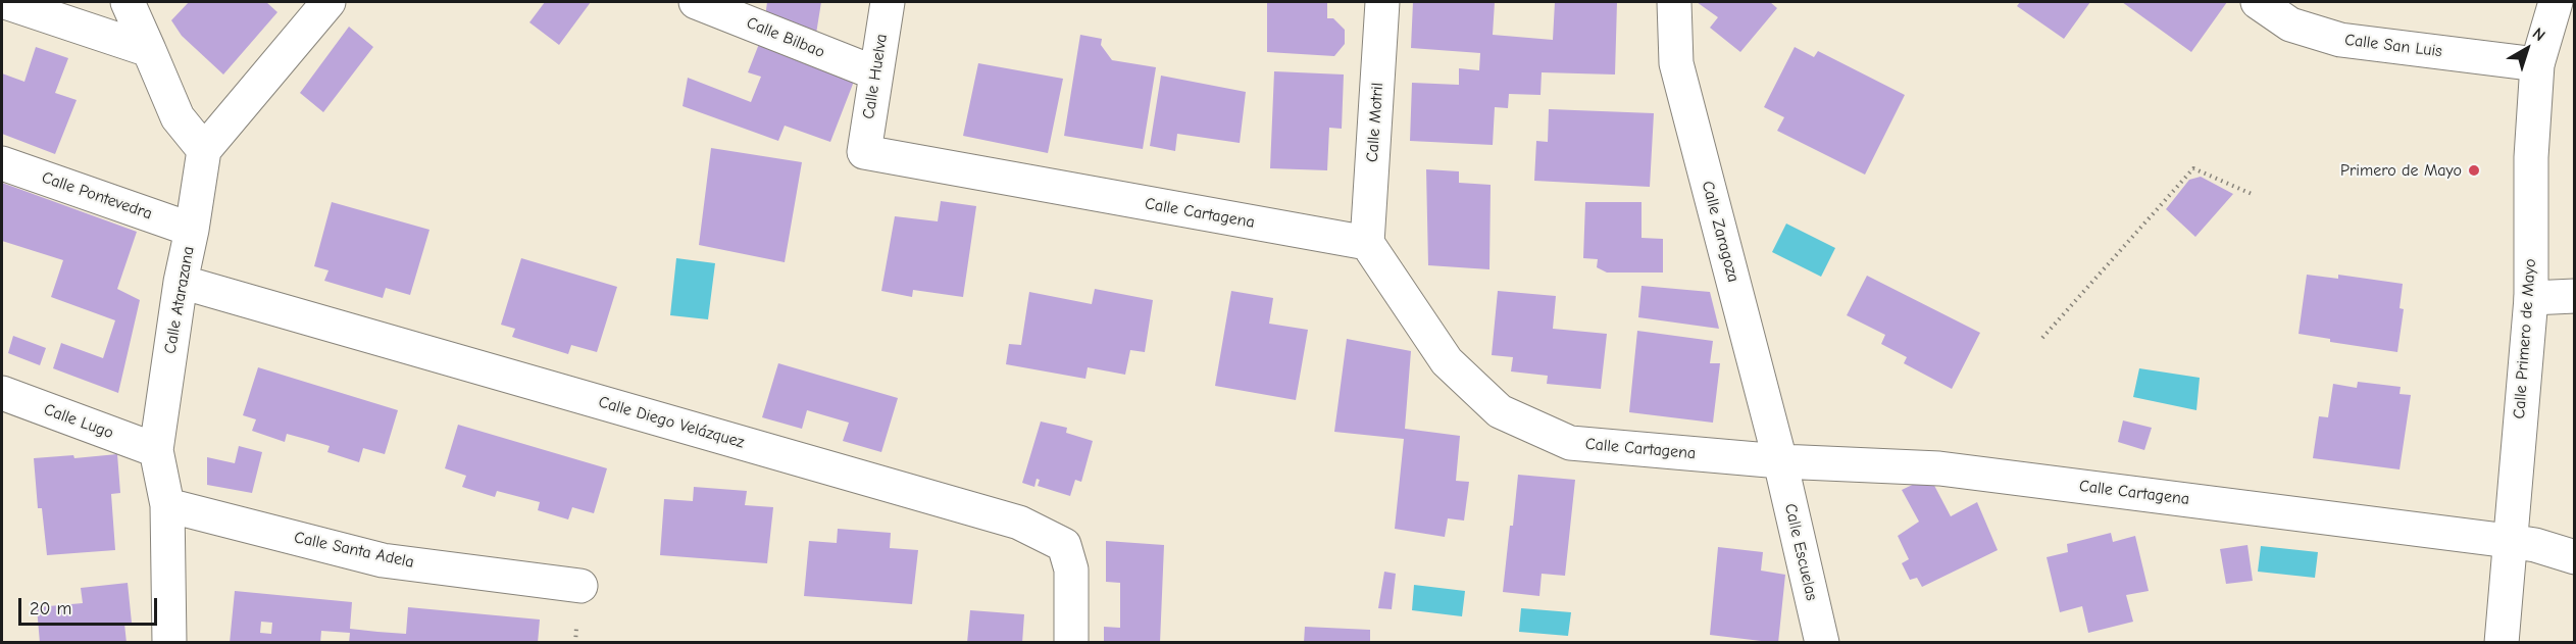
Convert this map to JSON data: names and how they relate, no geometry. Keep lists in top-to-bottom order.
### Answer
{
  "streets": {
    "street": [
      "Calle Bilbao",
      "Calle San Luis",
      "Calle Huelva",
      "Calle Motril",
      "Calle Pontevedra",
      "Calle Cartagena",
      "Calle Zaragoza",
      "Calle Atarazana",
      "Calle Primero de Mayo",
      "Calle Lugo",
      "Calle Diego Velázquez",
      "Calle Santa Adela",
      "Calle Escuelas"
    ]
  },
  "crossings": [
    ["Calle Bilbao", "Calle Huelva"],
    ["Calle San Luis", "Calle Primero de Mayo"],
    ["Calle Huelva", "Calle Cartagena"],
    ["Calle Motril", "Calle Cartagena"],
    ["Calle Pontevedra", "Calle Atarazana"],
    ["Calle Cartagena", "Calle Zaragoza"],
    ["Calle Cartagena", "Calle Primero de Mayo"],
    ["Calle Cartagena", "Calle Escuelas"],
    ["Calle Zaragoza", "Calle Escuelas"],
    ["Calle Atarazana", "Calle Lugo"],
    ["Calle Atarazana", "Calle Diego Velázquez"],
    ["Calle Atarazana", "Calle Santa Adela"]
  ],
  "places": ["Primero de Mayo"],
  "scale_bar": "20 m",
  "north": "top right"
}
